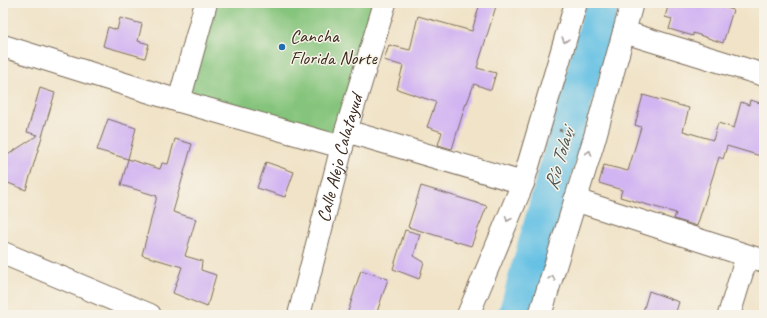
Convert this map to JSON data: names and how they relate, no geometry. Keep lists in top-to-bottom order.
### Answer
{
  "streets": {
    "street": ["Calle Alejo Calatayud"]
  },
  "water": ["Río Tolavi"],
  "places": ["Cancha Florida Norte"]
}
